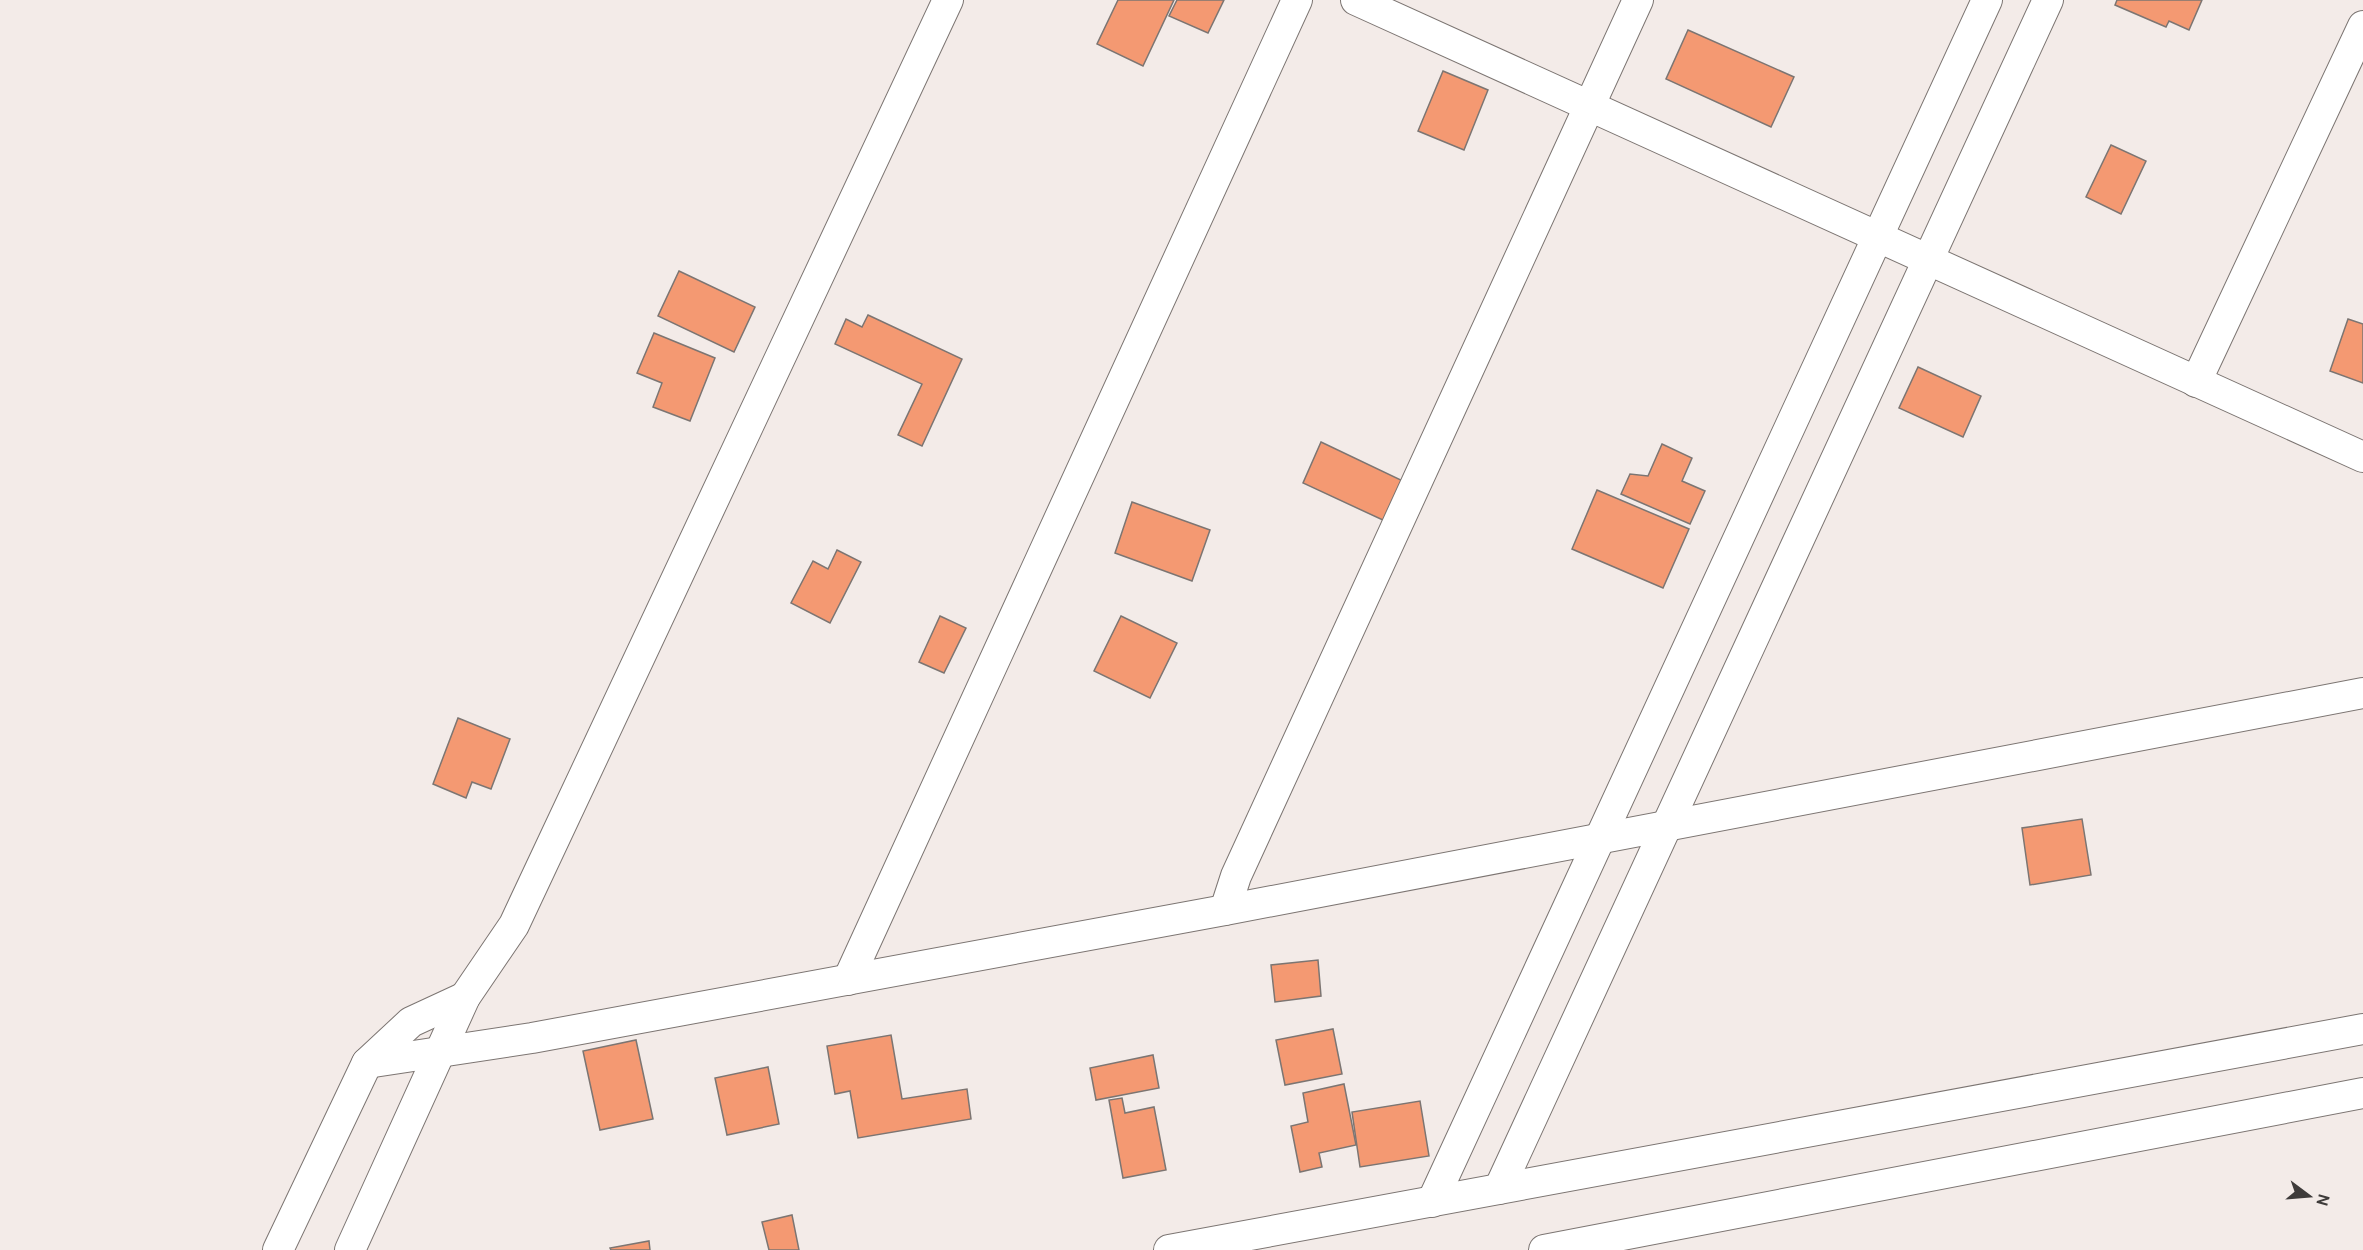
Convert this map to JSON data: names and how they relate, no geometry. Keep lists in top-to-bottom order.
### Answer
{
  "north": "right"
}
